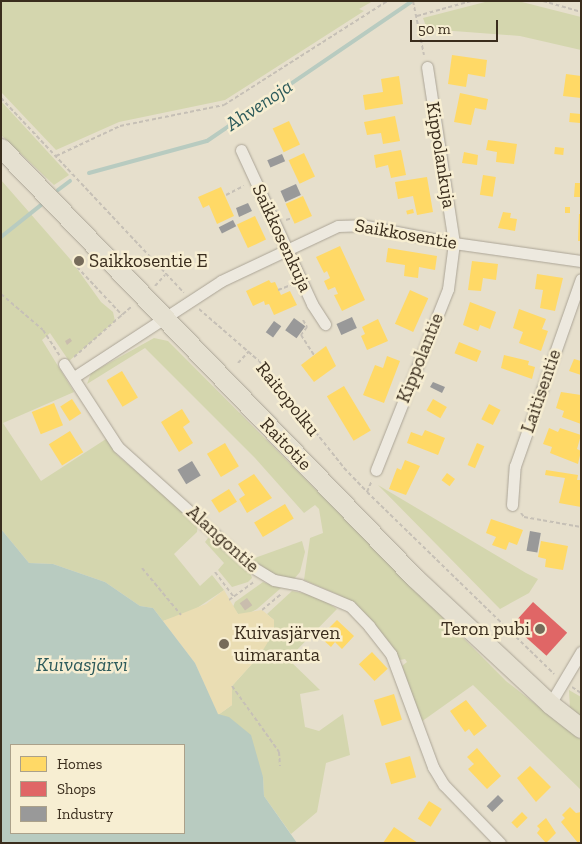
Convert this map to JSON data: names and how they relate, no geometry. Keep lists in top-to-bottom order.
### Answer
{
  "streets": {
    "main road": ["Raitotie"],
    "street": [
      "Kippolankuja",
      "Saikkosentie",
      "Saikkosenkuja",
      "Kippolantie",
      "Laitisentie",
      "Alangontie"
    ],
    "path": ["Raitopolku"]
  },
  "crossings": [
    ["Kippolankuja", "Saikkosentie"],
    ["Kippolankuja", "Kippolantie"],
    ["Saikkosentie", "Saikkosenkuja"],
    ["Saikkosentie", "Kippolantie"],
    ["Saikkosentie", "Raitopolku"],
    ["Saikkosentie", "Raitotie"]
  ],
  "water": ["Ahvenoja", "Kuivasjärvi"],
  "places": ["Saikkosentie E", "Teron pubi", "Kuivasjärven uimaranta"],
  "legend": ["Homes", "Shops", "Industry"],
  "scale_bar": "50 m"
}
